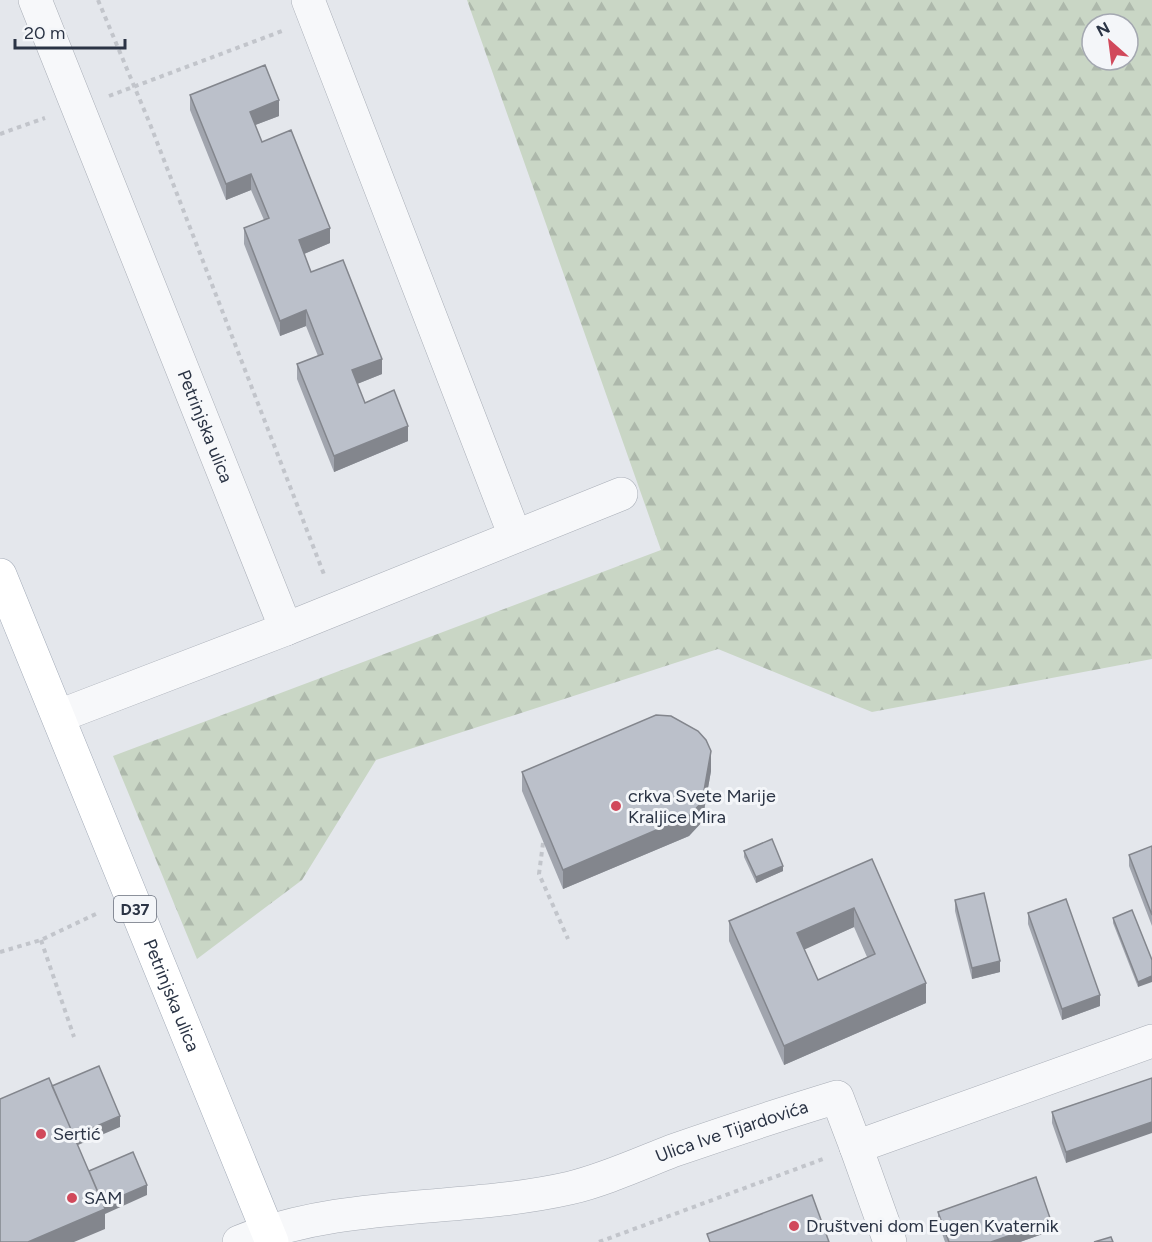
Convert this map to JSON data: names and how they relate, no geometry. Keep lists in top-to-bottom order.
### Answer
{
  "streets": {
    "main road": ["Petrinjska ulica", "D37"],
    "street": ["Ulica Ive Tijardovića"]
  },
  "crossings": [
    ["Petrinjska ulica", "Ulica Ive Tijardovića"]
  ],
  "places": [
    "crkva Svete Marije Kraljice Mira",
    "Sertić",
    "SAM",
    "Društveni dom Eugen Kvaternik"
  ],
  "scale_bar": "20 m",
  "north": "top left"
}
